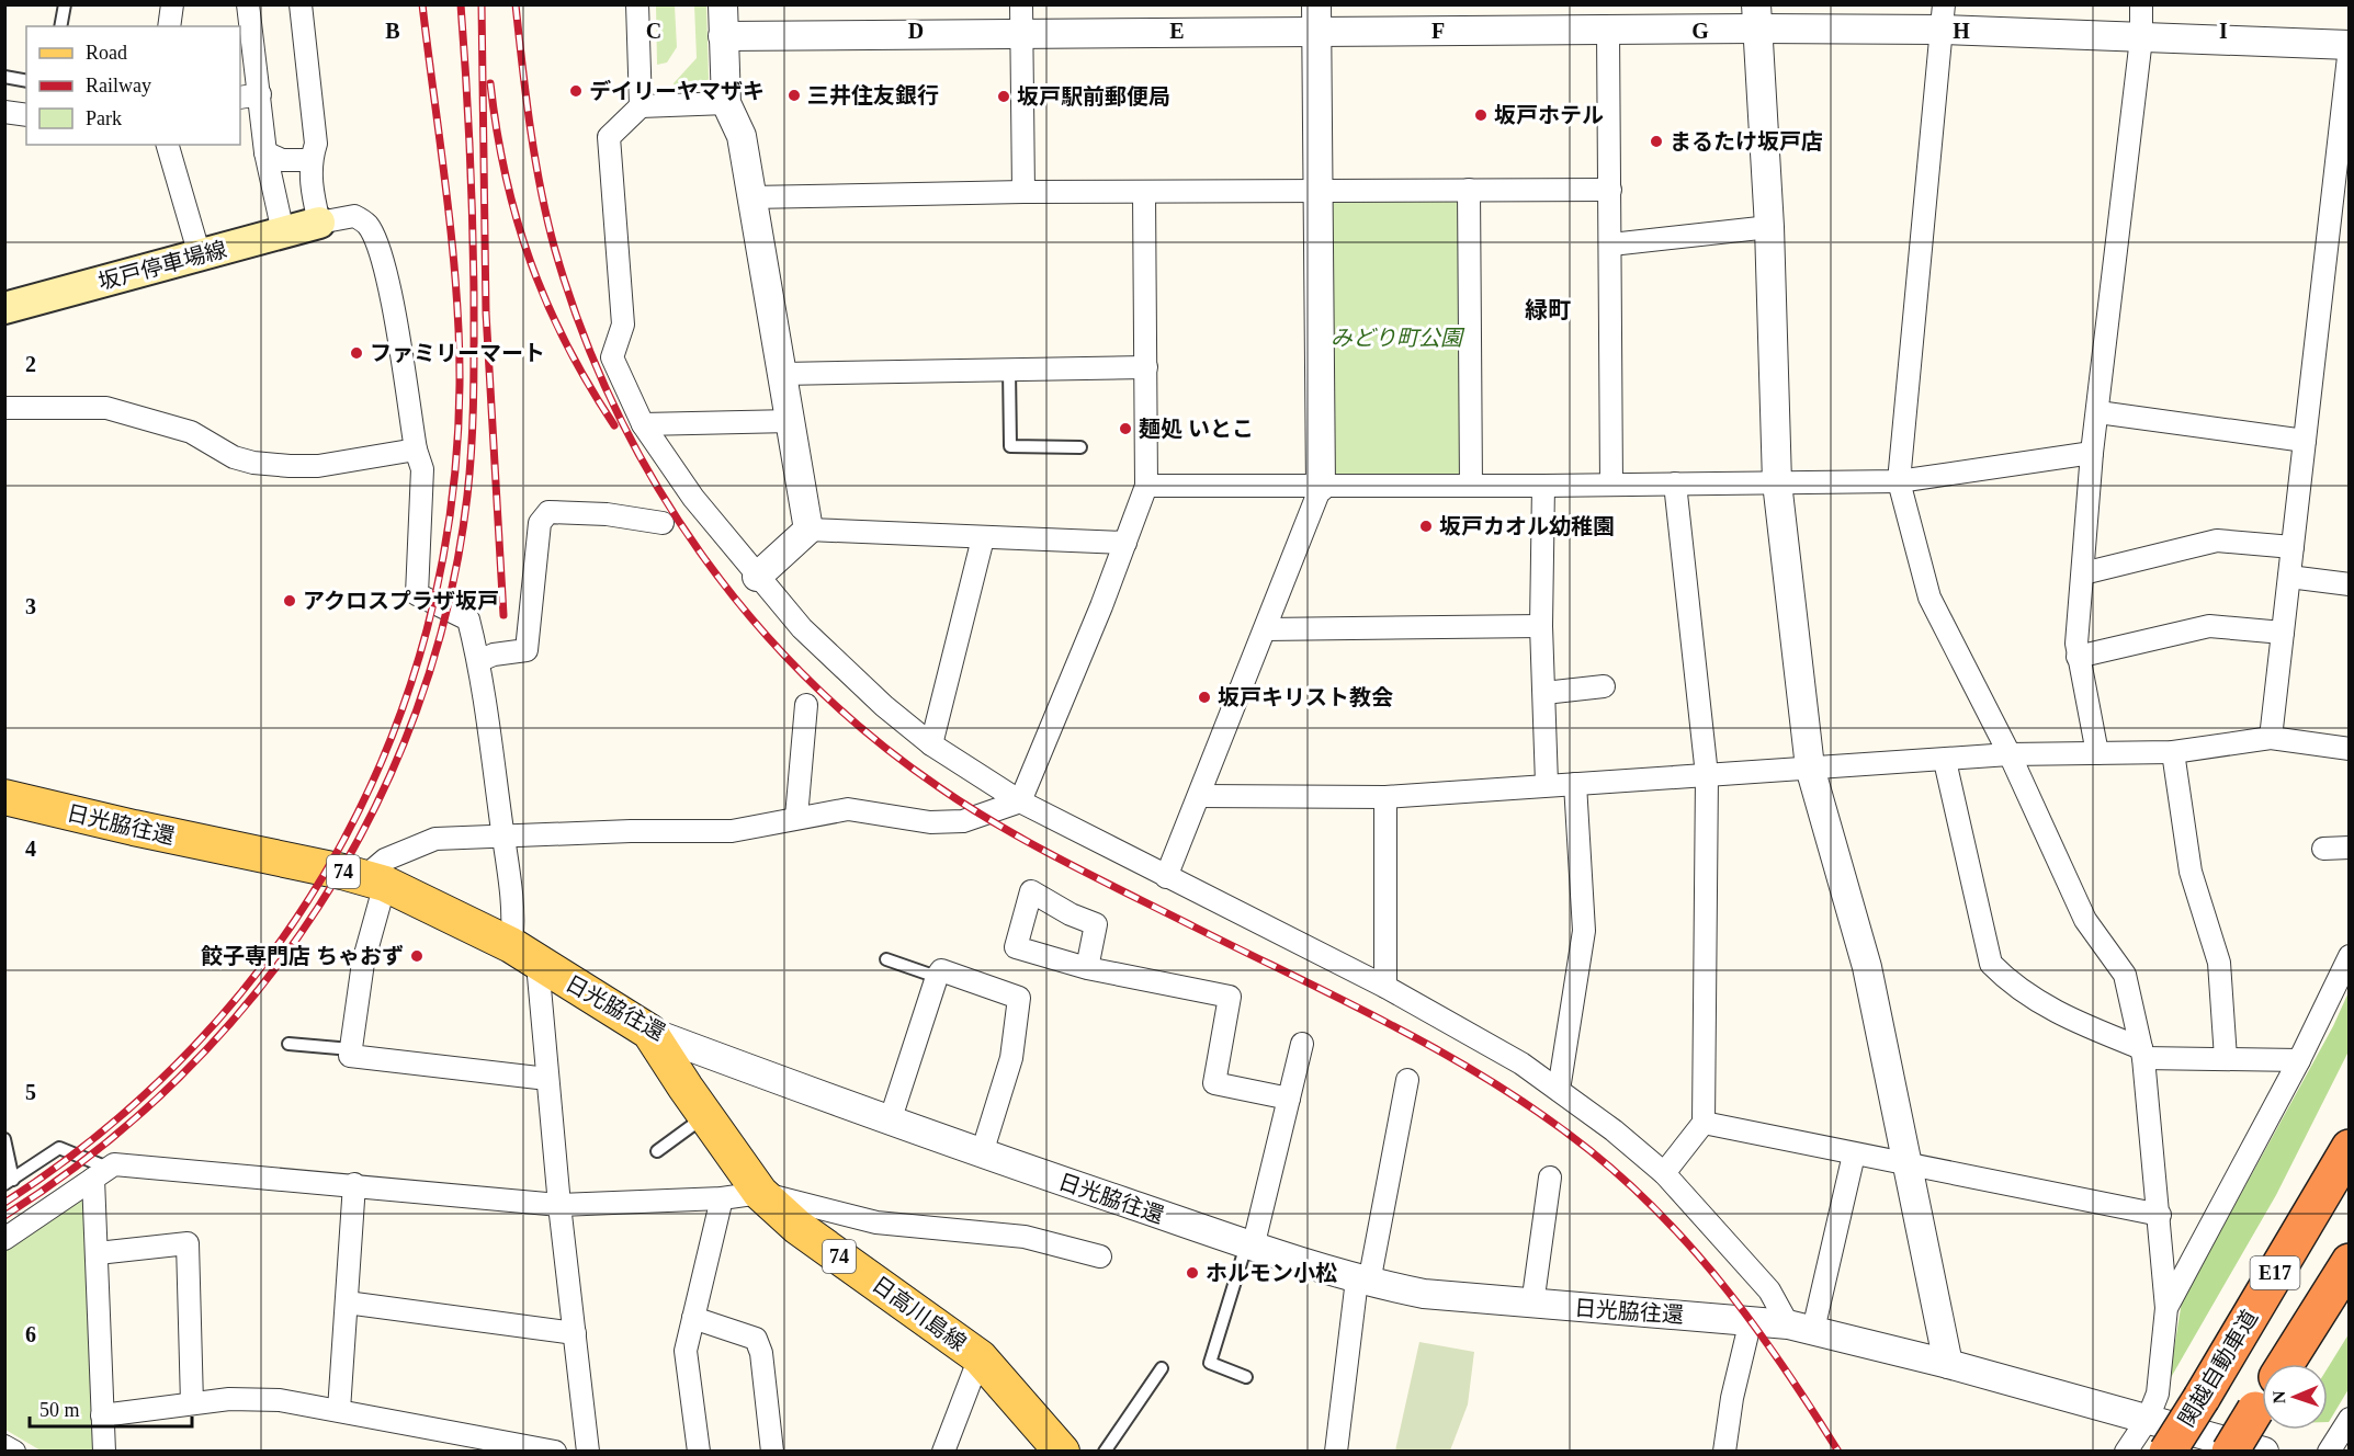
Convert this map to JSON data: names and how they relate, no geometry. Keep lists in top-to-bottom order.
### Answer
{
  "streets": {
    "highway": ["E17", "関越自動車道"],
    "main road": [
      "坂戸停車場線",
      "日光脇往還",
      "74",
      "日高川島線"
    ]
  },
  "crossings": [
    ["日光脇往還", "日高川島線"]
  ],
  "districts": ["緑町"],
  "parks": ["みどり町公園"],
  "places": [
    "デイリーヤマザキ",
    "三井住友銀行",
    "坂戸駅前郵便局",
    "坂戸ホテル",
    "まるたけ坂戸店",
    "ファミリーマート",
    "麺処 いとこ",
    "坂戸カオル幼稚園",
    "アクロスプラザ坂戸",
    "坂戸キリスト教会",
    "餃子専門店 ちゃおず",
    "ホルモン小松"
  ],
  "legend": ["Road", "Railway", "Park"],
  "scale_bar": "50 m",
  "north": "left",
  "grid": {
    "columns": [
      "B",
      "C",
      "D",
      "E",
      "F",
      "G",
      "H",
      "I"
    ],
    "rows": [
      "2",
      "3",
      "4",
      "5",
      "6"
    ]
  }
}
